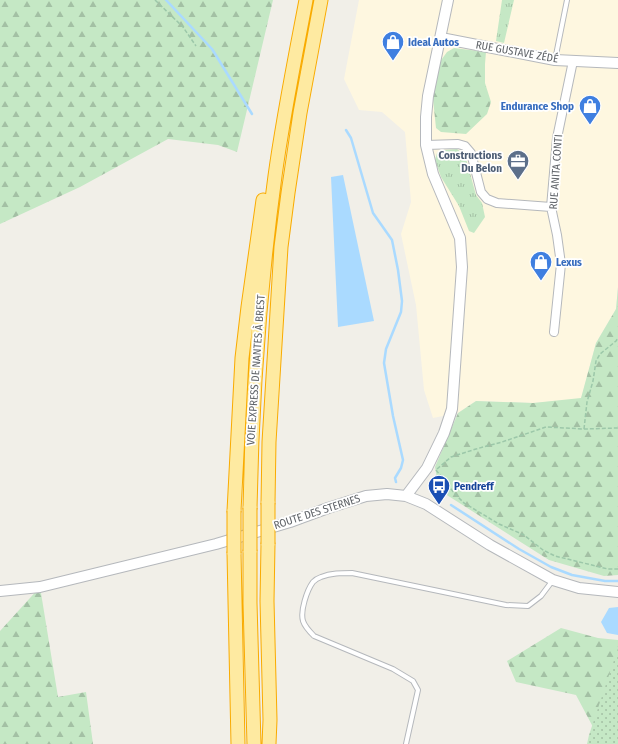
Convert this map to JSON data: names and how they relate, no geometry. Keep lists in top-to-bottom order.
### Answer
{
  "streets": {
    "highway": ["VOIE EXPRESS DE NANTES À BREST"],
    "street": ["RUE GUSTAVE ZÉDÉ", "RUE ANITA CONTI", "ROUTE DES STERNES"]
  },
  "crossings": [
    ["RUE GUSTAVE ZÉDÉ", "RUE ANITA CONTI"]
  ],
  "places": {
    "shop": ["Ideal Autos", "Endurance Shop", "Lexus"],
    "office": ["Constructions Du Belon"],
    "bus stop": ["Pendreff"]
  }
}
